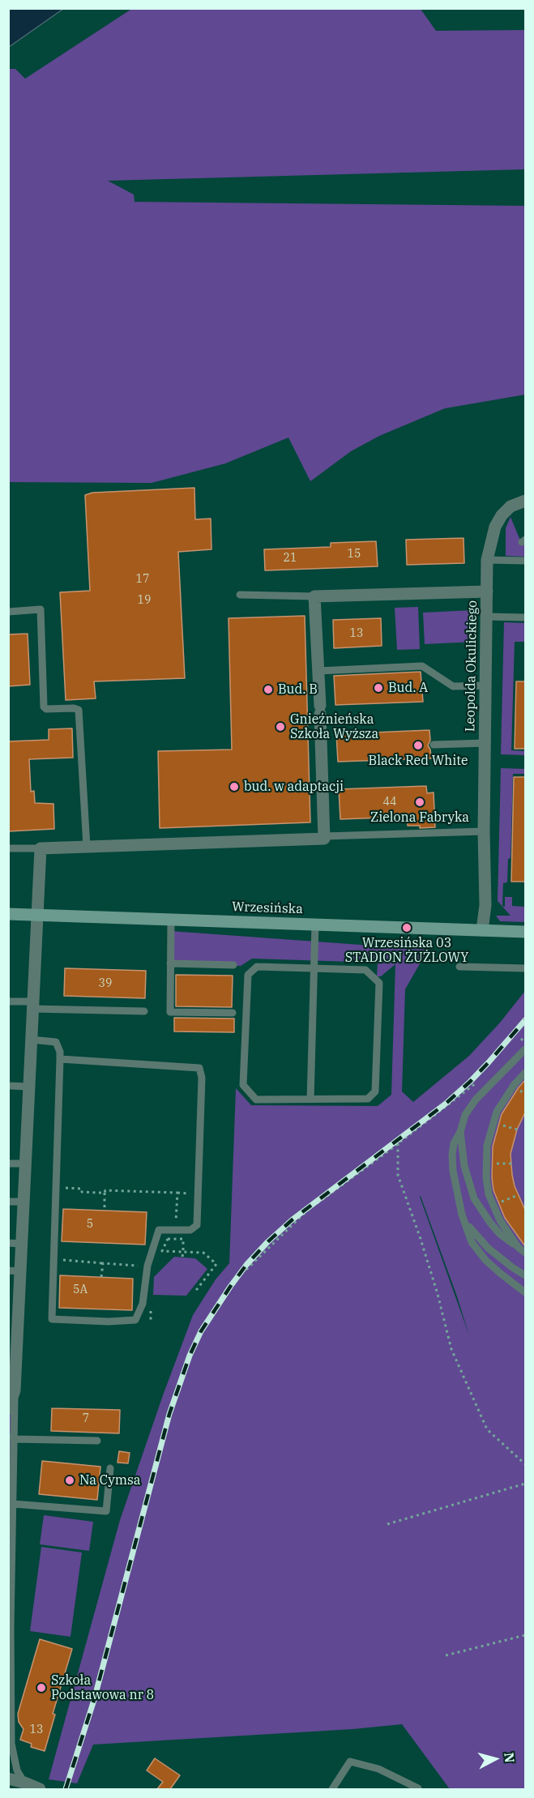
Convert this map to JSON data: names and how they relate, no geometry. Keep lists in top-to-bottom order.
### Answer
{
  "streets": {
    "street": ["Leopolda Okulickiego", "Wrzesińska"]
  },
  "crossings": [
    ["Leopolda Okulickiego", "Wrzesińska"]
  ],
  "places": [
    "Bud. A",
    "Bud. B",
    "Gnieźnieńska Szkoła Wyższa",
    "Black Red White",
    "bud. w adaptacji",
    "Zielona Fabryka",
    "Wrzesińska 03 STADION ŻUŻLOWY",
    "Na Cymsa",
    "Szkoła Podstawowa nr 8"
  ],
  "house_numbers": [
    "15",
    "21",
    "17",
    "19",
    "13",
    "44",
    "39",
    "5",
    "5A",
    "7",
    "13"
  ],
  "north": "right"
}
